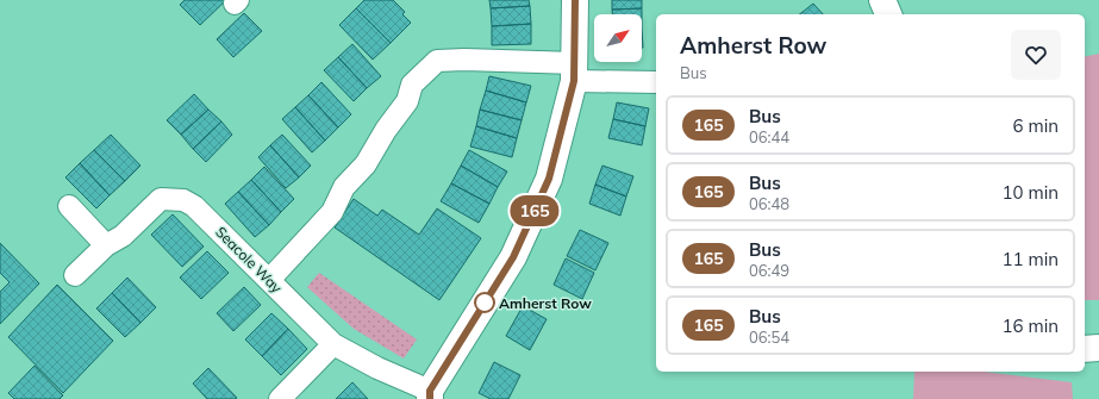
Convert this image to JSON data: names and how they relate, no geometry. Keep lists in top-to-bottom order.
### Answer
{
  "streets": {
    "street": ["Seacole Way"]
  },
  "places": ["Amherst Row"],
  "lines": ["bus line 165"],
  "north": "top right",
  "page": {
    "on_map": "165",
    "heading": ["Amherst Row", "Bus"],
    "list": [
      {
        "mark": "165",
        "name": "Bus",
        "note": "06:44",
        "value": "6 min"
      },
      {
        "mark": "165",
        "name": "Bus",
        "note": "06:48",
        "value": "10 min"
      },
      {
        "mark": "165",
        "name": "Bus",
        "note": "06:49",
        "value": "11 min"
      },
      {
        "mark": "165",
        "name": "Bus",
        "note": "06:54",
        "value": "16 min"
      }
    ]
  }
}
